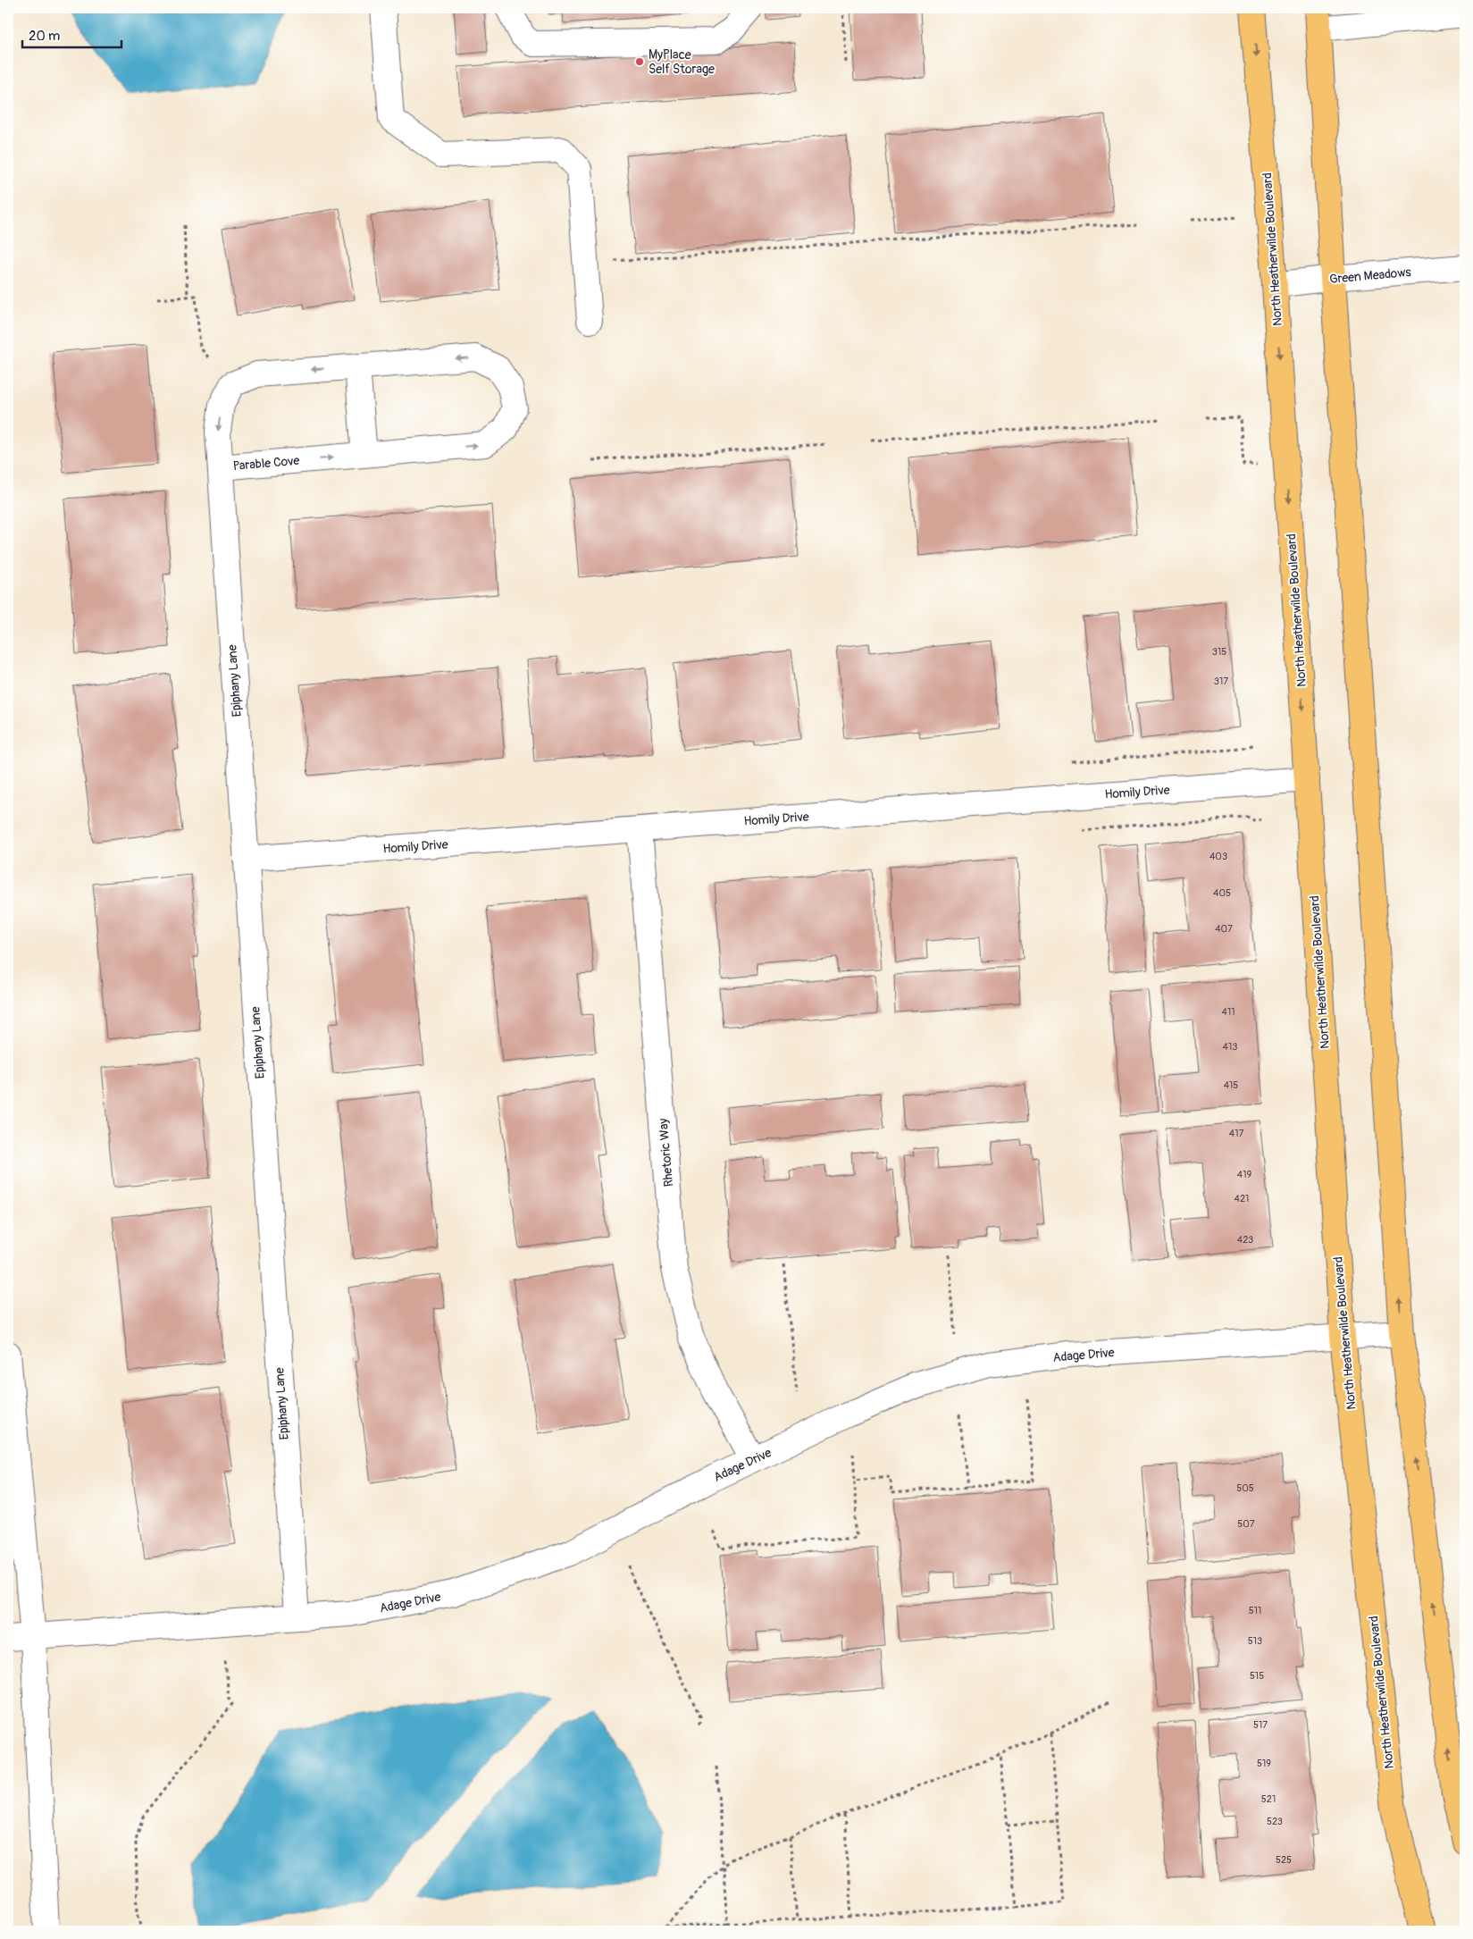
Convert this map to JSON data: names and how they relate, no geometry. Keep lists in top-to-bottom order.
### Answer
{
  "streets": {
    "main road": ["North Heatherwilde Boulevard"],
    "street": [
      "Green Meadows",
      "Parable Cove",
      "Epiphany Lane",
      "Homily Drive",
      "Rhetoric Way",
      "Adage Drive"
    ]
  },
  "crossings": [
    ["North Heatherwilde Boulevard", "Green Meadows"],
    ["North Heatherwilde Boulevard", "Homily Drive"],
    ["North Heatherwilde Boulevard", "Adage Drive"],
    ["Parable Cove", "Epiphany Lane"],
    ["Epiphany Lane", "Homily Drive"],
    ["Epiphany Lane", "Adage Drive"],
    ["Homily Drive", "Rhetoric Way"],
    ["Rhetoric Way", "Adage Drive"]
  ],
  "places": ["MyPlace Self Storage"],
  "house_numbers": [
    "315",
    "317",
    "403",
    "405",
    "407",
    "411",
    "413",
    "415",
    "417",
    "419",
    "421",
    "423",
    "505",
    "507",
    "511",
    "513",
    "515",
    "517",
    "519",
    "521",
    "523",
    "525"
  ],
  "scale_bar": "20 m"
}
